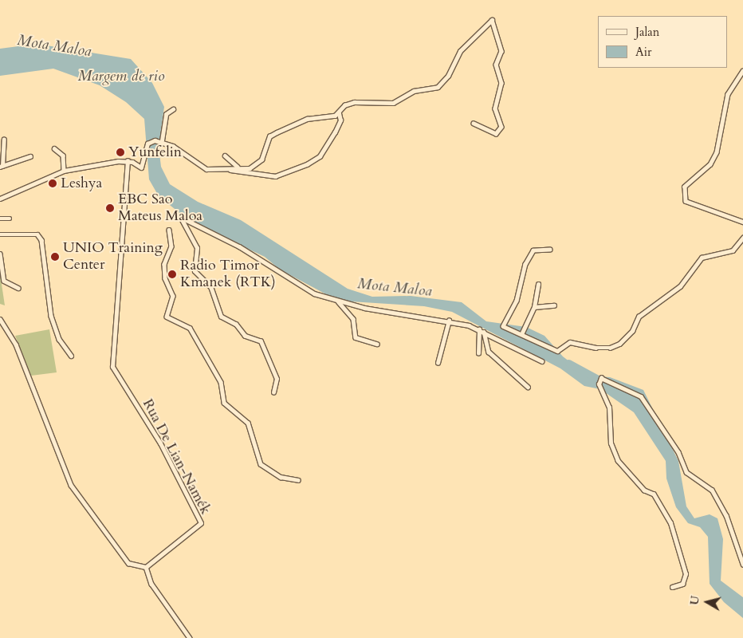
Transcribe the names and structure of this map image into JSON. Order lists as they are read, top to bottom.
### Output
{
  "streets": {
    "street": ["Rua De Lian-Namék"]
  },
  "water": ["Mota Maloa", "Margem de rio"],
  "places": [
    "Yunfelin",
    "Leshya",
    "EBC Sao Mateus Maloa",
    "UNIO Training Center",
    "Radio Timor Kmanek (RTK)"
  ],
  "legend": ["Jalan", "Air"],
  "north": "left"
}
